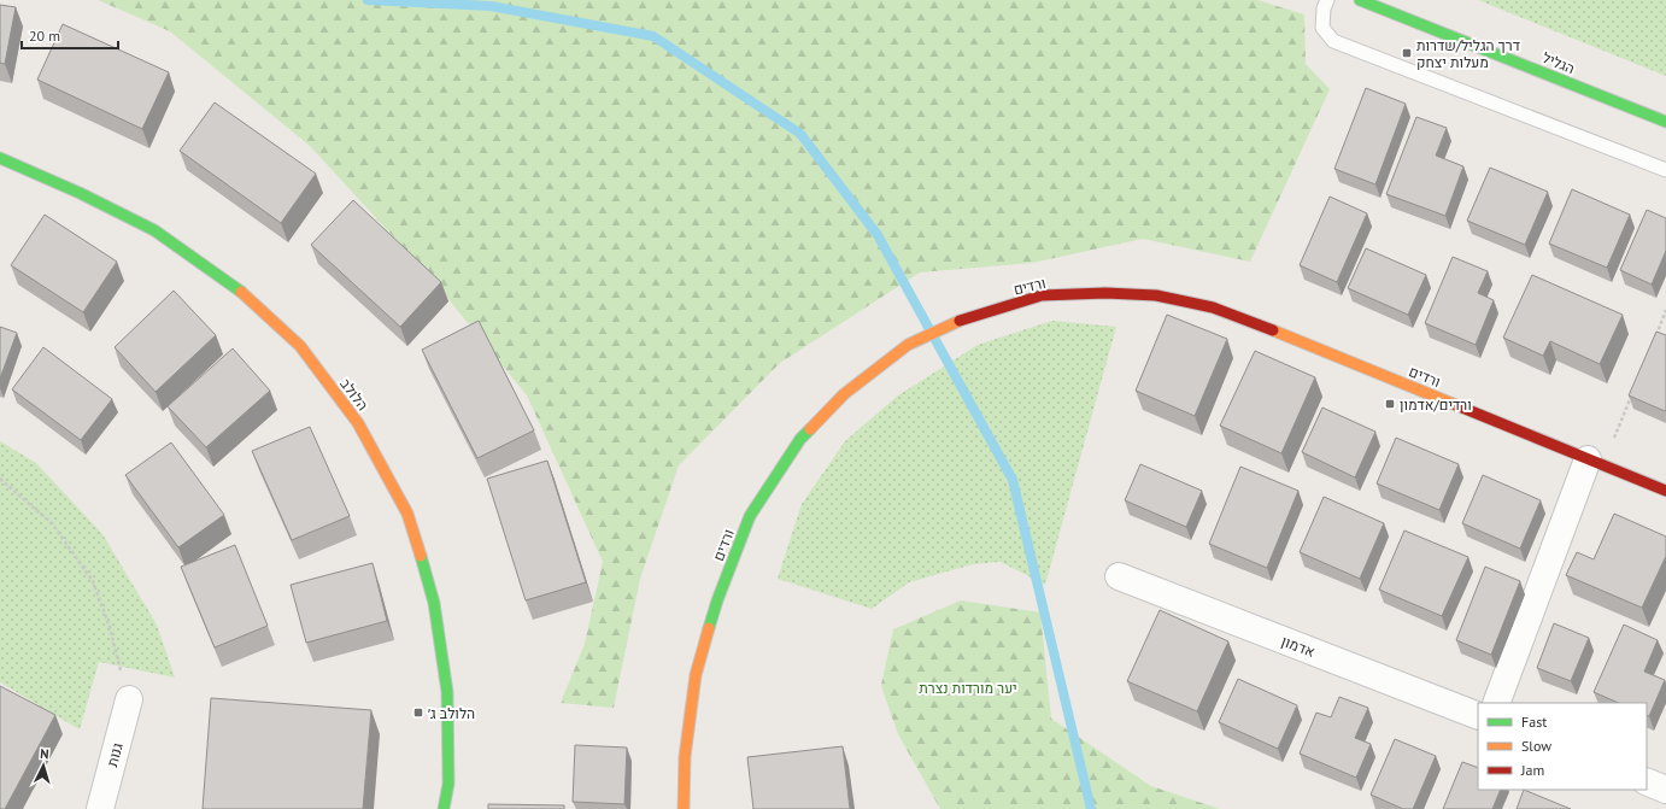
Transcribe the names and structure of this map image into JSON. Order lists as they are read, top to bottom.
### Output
{
  "streets": {
    "street": [
      "הגליל",
      "ורדים",
      "הלולב",
      "אדמון",
      "גנות"
    ]
  },
  "parks": ["יער מורדות נצרת"],
  "places": {
    "transit": ["דרך הגליל/שדרות מעלות יצחק", "ורדים/אדמון", "הלולב ג׳"]
  },
  "legend": ["Fast", "Slow", "Jam"],
  "scale_bar": "20 m",
  "north": "top"
}
